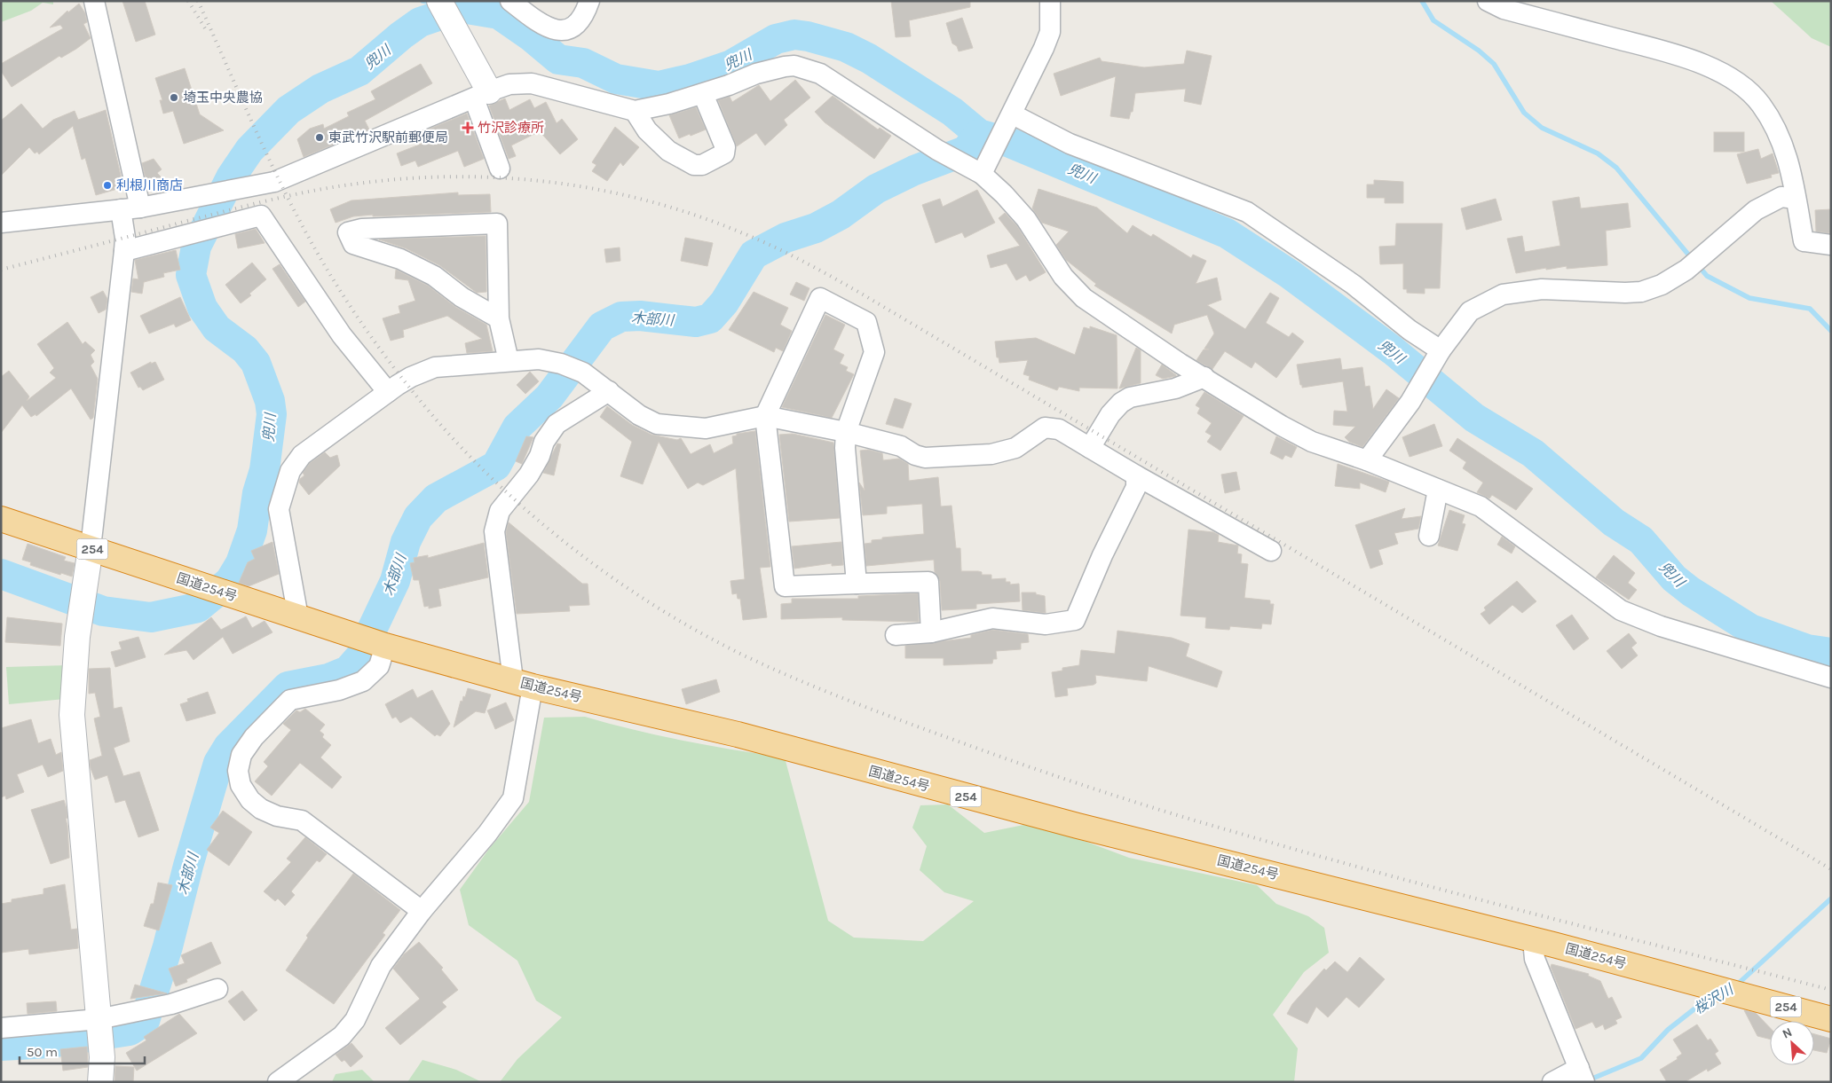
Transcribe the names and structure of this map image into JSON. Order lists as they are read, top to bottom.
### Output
{
  "streets": {
    "highway": ["254", "国道254号"]
  },
  "water": ["兜川", "木部川", "桜沢川"],
  "places": {
    "other": ["埼玉中央農協", "東武竹沢駅前郵便局", "利根川商店"],
    "health": ["竹沢診療所"]
  },
  "scale_bar": "50 m",
  "north": "top left"
}
